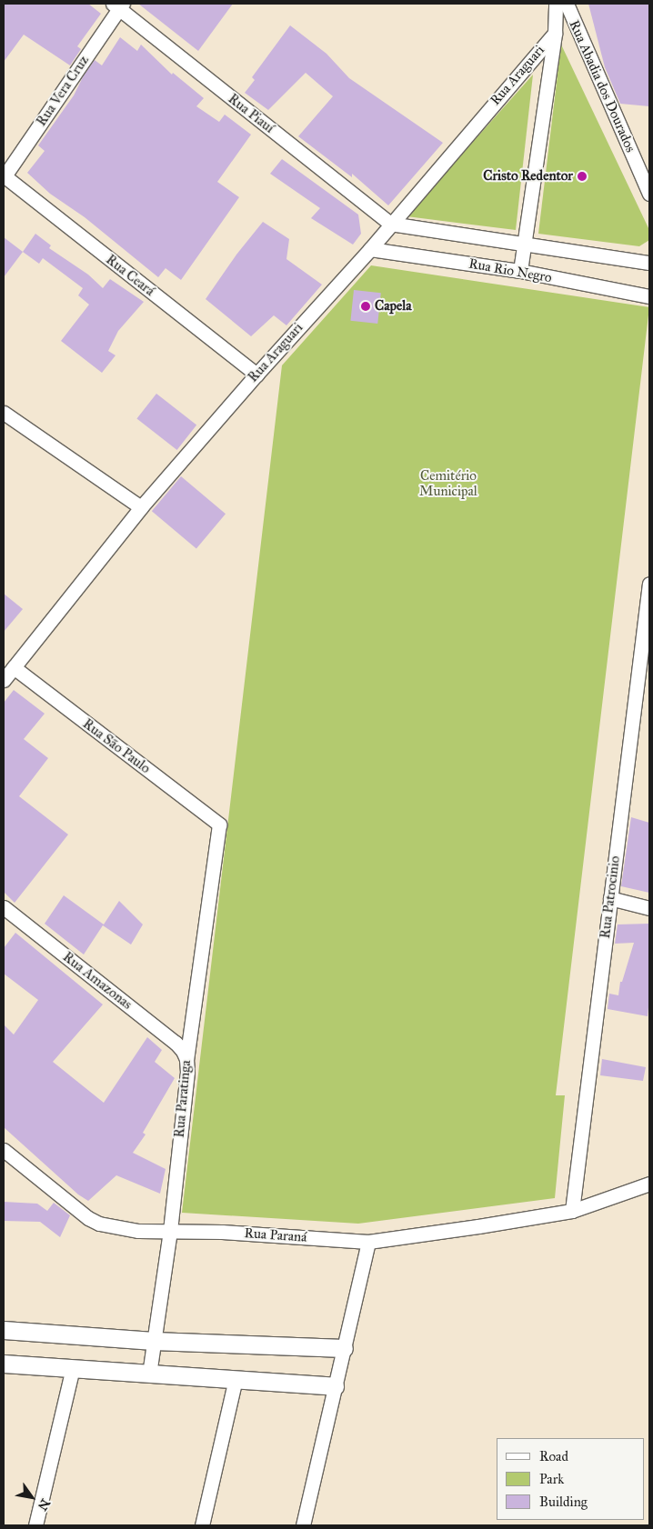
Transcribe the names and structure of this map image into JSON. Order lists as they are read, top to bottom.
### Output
{
  "streets": {
    "street": [
      "Rua Araguari",
      "Rua Abadia dos Dourados",
      "Rua Vera Cruz",
      "Rua Piauí",
      "Rua Rio Negro",
      "Rua Ceará",
      "Rua São Paulo",
      "Rua Patrocinio",
      "Rua Amazonas",
      "Rua Paratinga",
      "Rua Paraná"
    ]
  },
  "crossings": [
    ["Rua Araguari", "Rua Piauí"],
    ["Rua Araguari", "Rua Rio Negro"],
    ["Rua Araguari", "Rua Ceará"],
    ["Rua Araguari", "Rua São Paulo"],
    ["Rua Vera Cruz", "Rua Piauí"],
    ["Rua Vera Cruz", "Rua Ceará"],
    ["Rua Piauí", "Rua Rio Negro"],
    ["Rua São Paulo", "Rua Paratinga"],
    ["Rua Patrocinio", "Rua Paraná"],
    ["Rua Amazonas", "Rua Paratinga"],
    ["Rua Paratinga", "Rua Paraná"]
  ],
  "parks": ["Cemitério Municipal"],
  "places": ["Cristo Redentor", "Capela"],
  "legend": ["Road", "Park", "Building"],
  "north": "bottom right"
}
